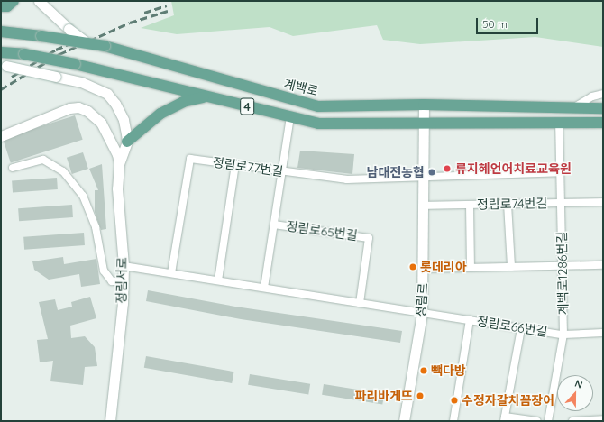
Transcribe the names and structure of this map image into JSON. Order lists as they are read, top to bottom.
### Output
{
  "streets": {
    "main road": [
      "계백로",
      "4",
      "정림서로",
      "정림로"
    ],
    "street": [
      "정림로77번길",
      "정림로74번길",
      "정림로65번길",
      "계백로1286번길",
      "정림로66번길"
    ]
  },
  "crossings": [
    ["계백로", "정림로"],
    ["4", "계백로1286번길"],
    ["4", "정림로"],
    ["정림로77번길", "정림로"],
    ["정림로74번길", "계백로1286번길"],
    ["정림로74번길", "정림로"],
    ["계백로1286번길", "정림로66번길"],
    ["정림로", "정림로66번길"]
  ],
  "places": [
    "류지혜언어치료교육원",
    "남대전농협",
    "롯데리아",
    "빽다방",
    "파리바게뜨",
    "수정자갈치꼼장어"
  ],
  "scale_bar": "50 m",
  "north": "top"
}
